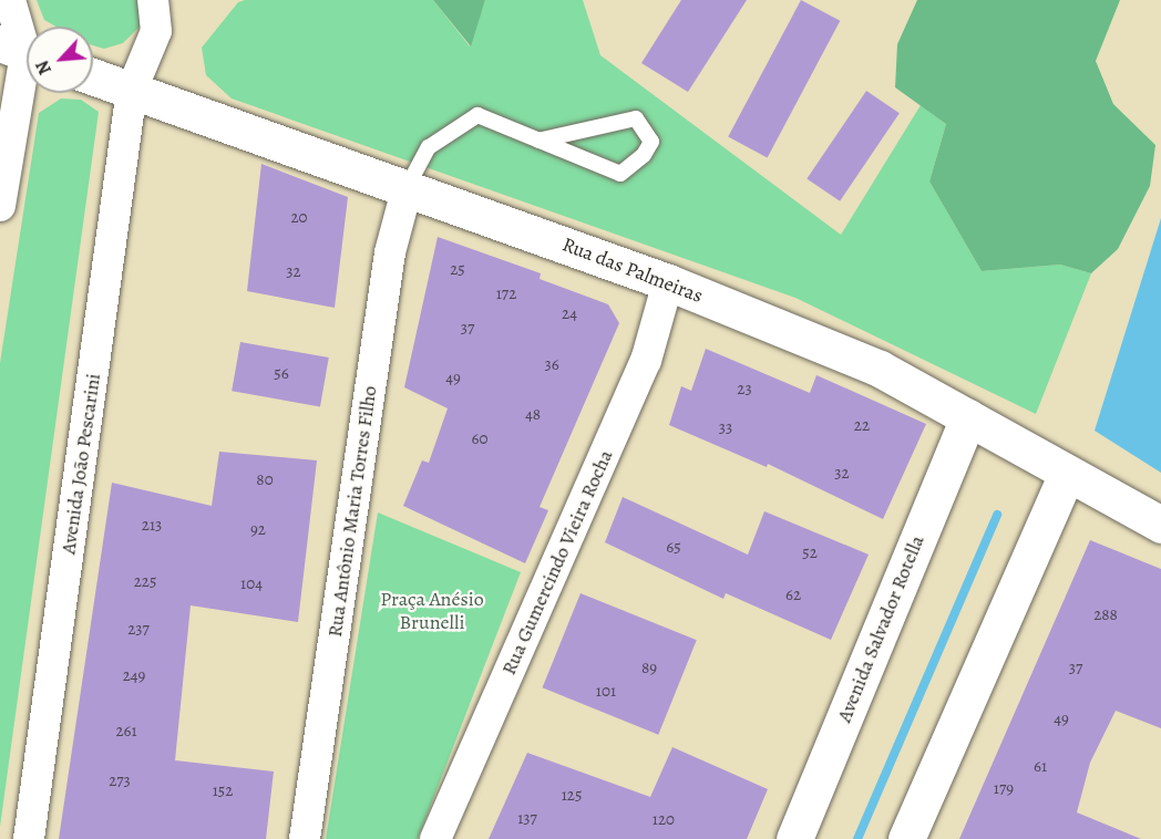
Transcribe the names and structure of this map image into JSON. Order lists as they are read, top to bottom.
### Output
{
  "streets": {
    "main road": ["Rua das Palmeiras", "Avenida Salvador Rotella"],
    "street": ["Avenida João Pescarini", "Rua Antônio Maria Torres Filho", "Rua Gumercindo Vieira Rocha"]
  },
  "crossings": [
    ["Rua das Palmeiras", "Avenida João Pescarini"],
    ["Rua das Palmeiras", "Rua Antônio Maria Torres Filho"],
    ["Rua das Palmeiras", "Rua Gumercindo Vieira Rocha"],
    ["Rua das Palmeiras", "Avenida Salvador Rotella"]
  ],
  "parks": ["Praça Anésio Brunelli"],
  "house_numbers": [
    "20",
    "25",
    "32",
    "172",
    "24",
    "37",
    "36",
    "56",
    "49",
    "23",
    "48",
    "22",
    "33",
    "60",
    "32",
    "80",
    "213",
    "92",
    "65",
    "52",
    "225",
    "104",
    "62",
    "288",
    "237",
    "89",
    "37",
    "249",
    "101",
    "49",
    "261",
    "61",
    "273",
    "179",
    "152",
    "125",
    "137",
    "120"
  ],
  "north": "bottom left"
}
